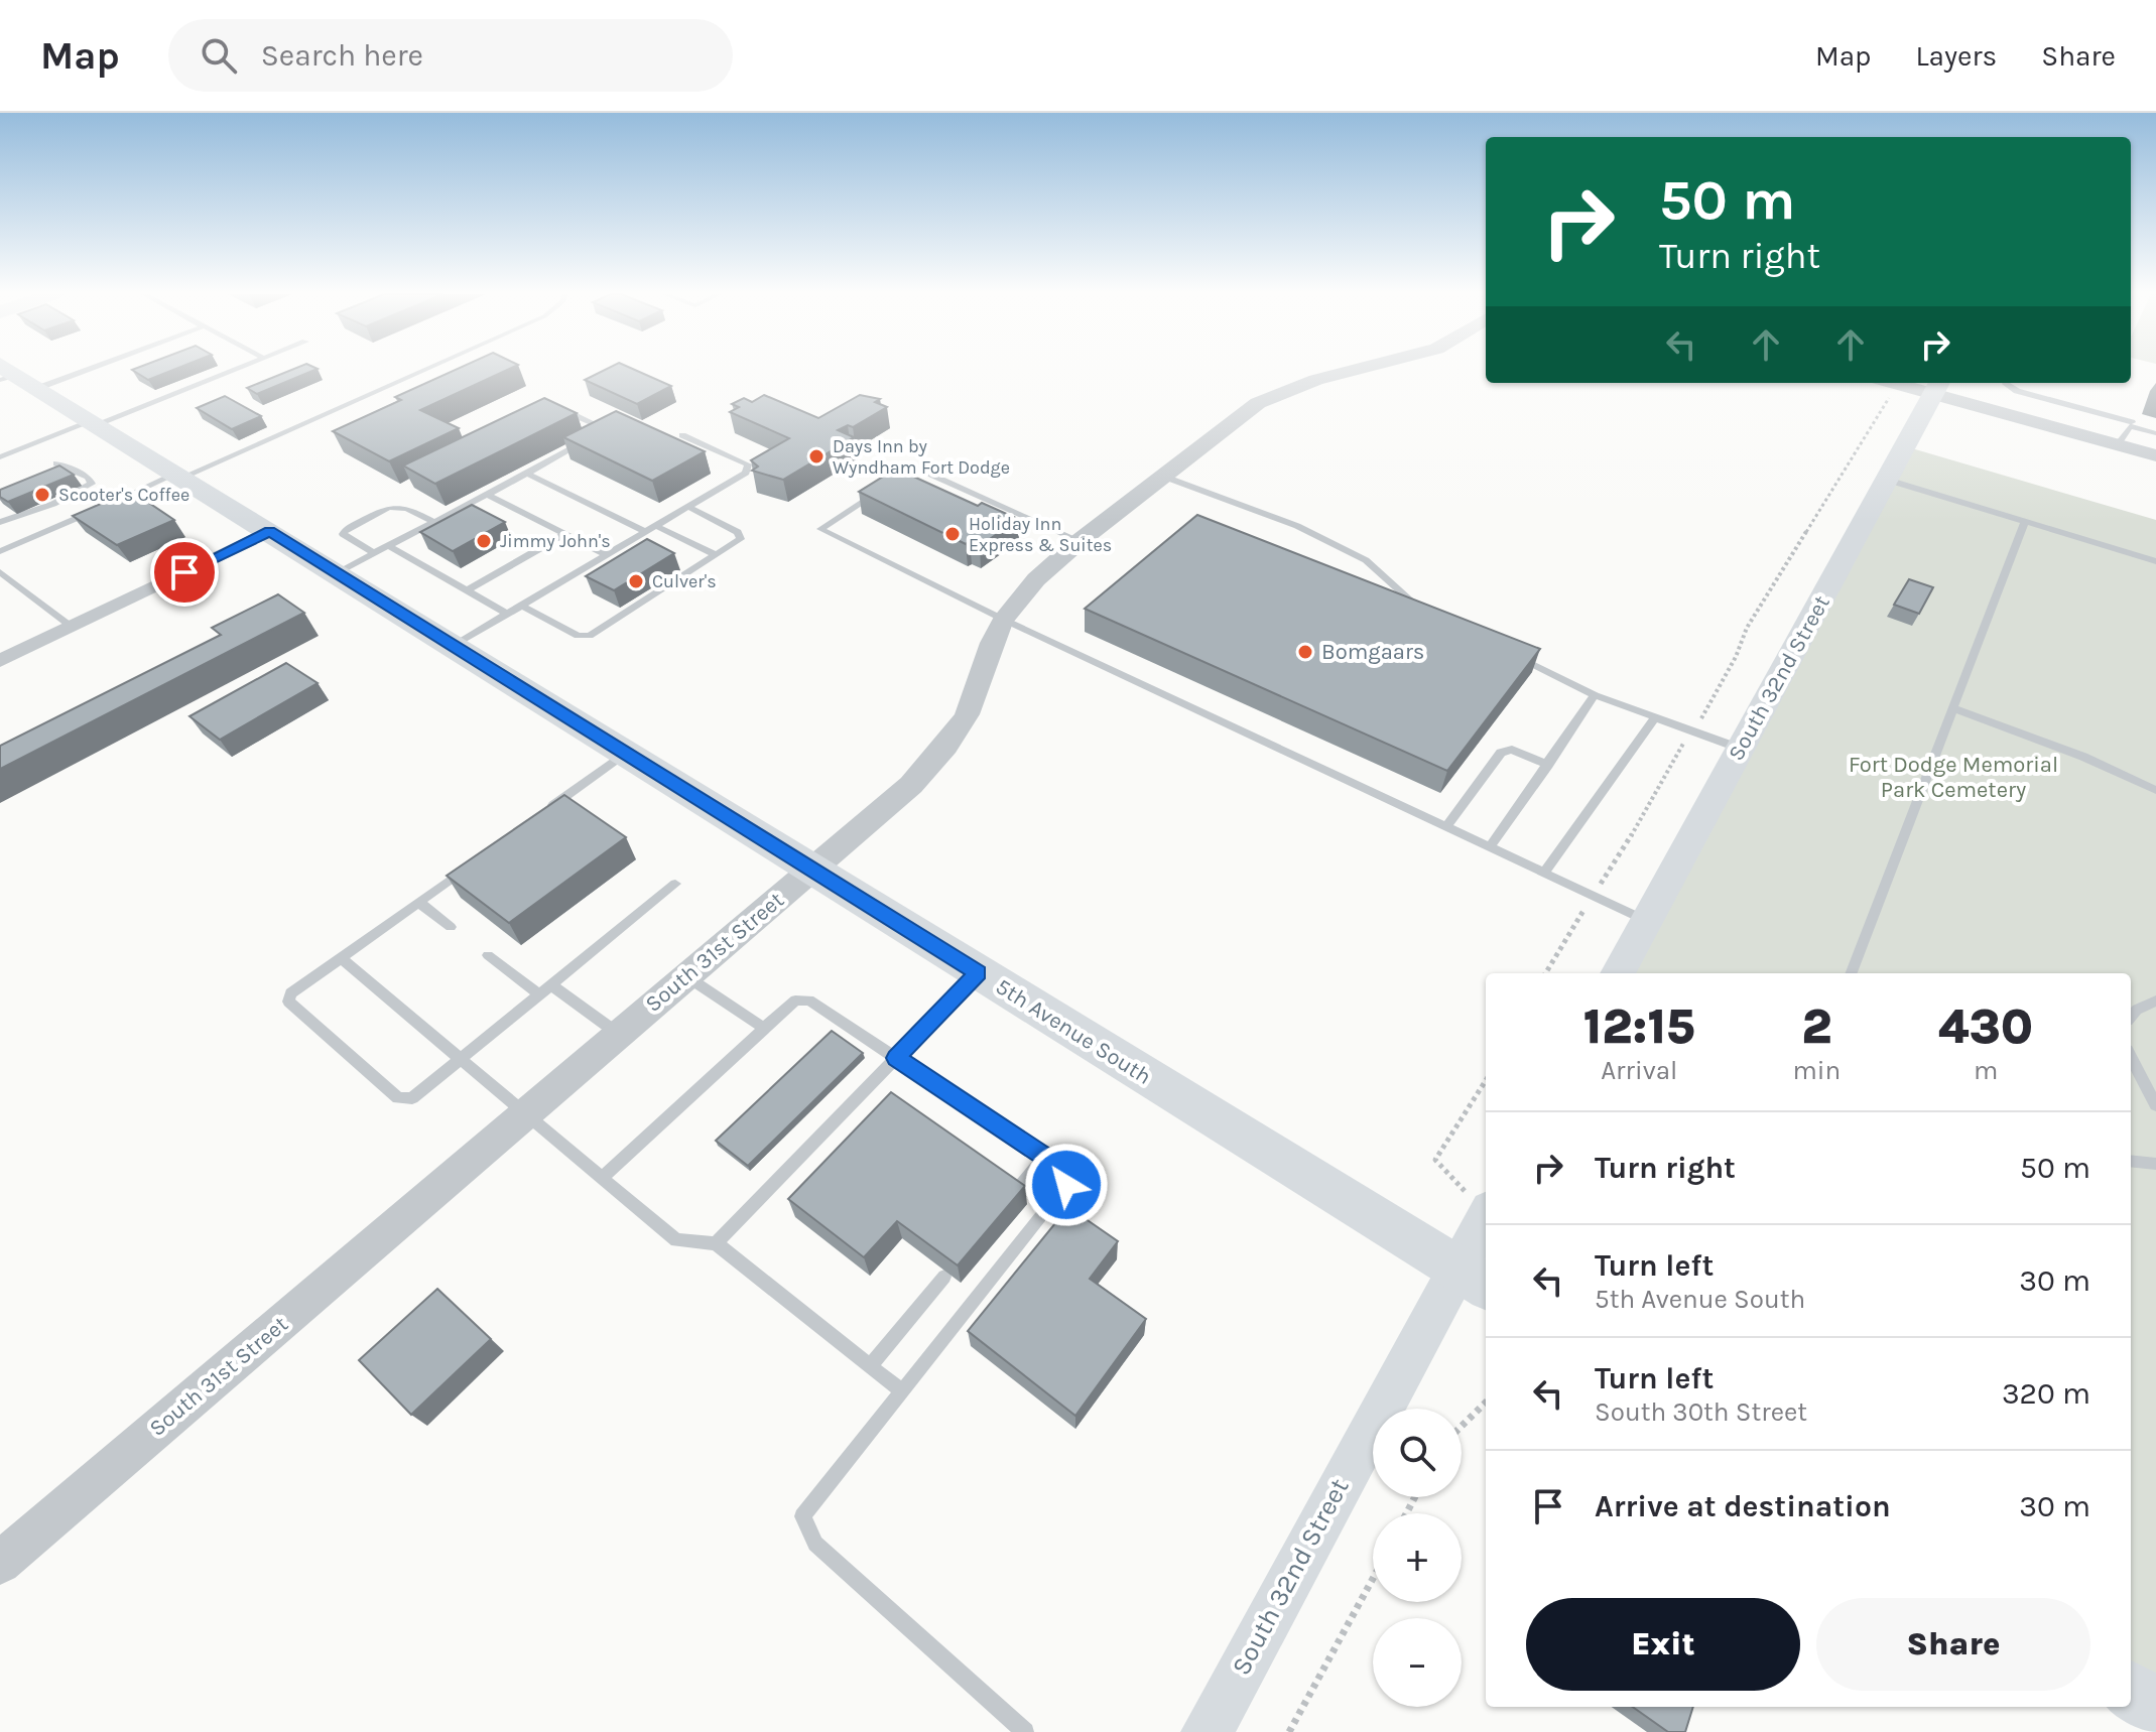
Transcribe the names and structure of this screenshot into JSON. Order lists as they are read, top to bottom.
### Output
{
  "streets": {
    "main road": ["South 32nd Street", "5th Avenue South"],
    "street": ["South 31st Street"]
  },
  "crossings": [
    ["South 32nd Street", "5th Avenue South"],
    ["South 31st Street", "5th Avenue South"]
  ],
  "parks": ["Fort Dodge Memorial Park Cemetery"],
  "places": [
    "Days Inn by Wyndham Fort Dodge",
    "Scooter's Coffee",
    "Holiday Inn Express & Suites",
    "Jimmy John's",
    "Culver's",
    "Bomgaars"
  ],
  "page": {
    "header": "Map",
    "search": "Search here",
    "nav": ["Map", "Layers", "Share"],
    "turn": ["50 m", "Turn right"],
    "eta": [
      "12:15",
      "Arrival",
      "2",
      "min",
      "430",
      "m"
    ],
    "list": [
      {
        "name": "Turn right",
        "value": "50 m"
      },
      {
        "name": "Turn left",
        "note": "5th Avenue South",
        "value": "30 m"
      },
      {
        "name": "Turn left",
        "note": "South 30th Street",
        "value": "320 m"
      },
      {
        "name": "Arrive at destination",
        "value": "30 m"
      }
    ],
    "map_buttons": ["+", "−"],
    "buttons": ["Exit", "Share"]
  }
}
